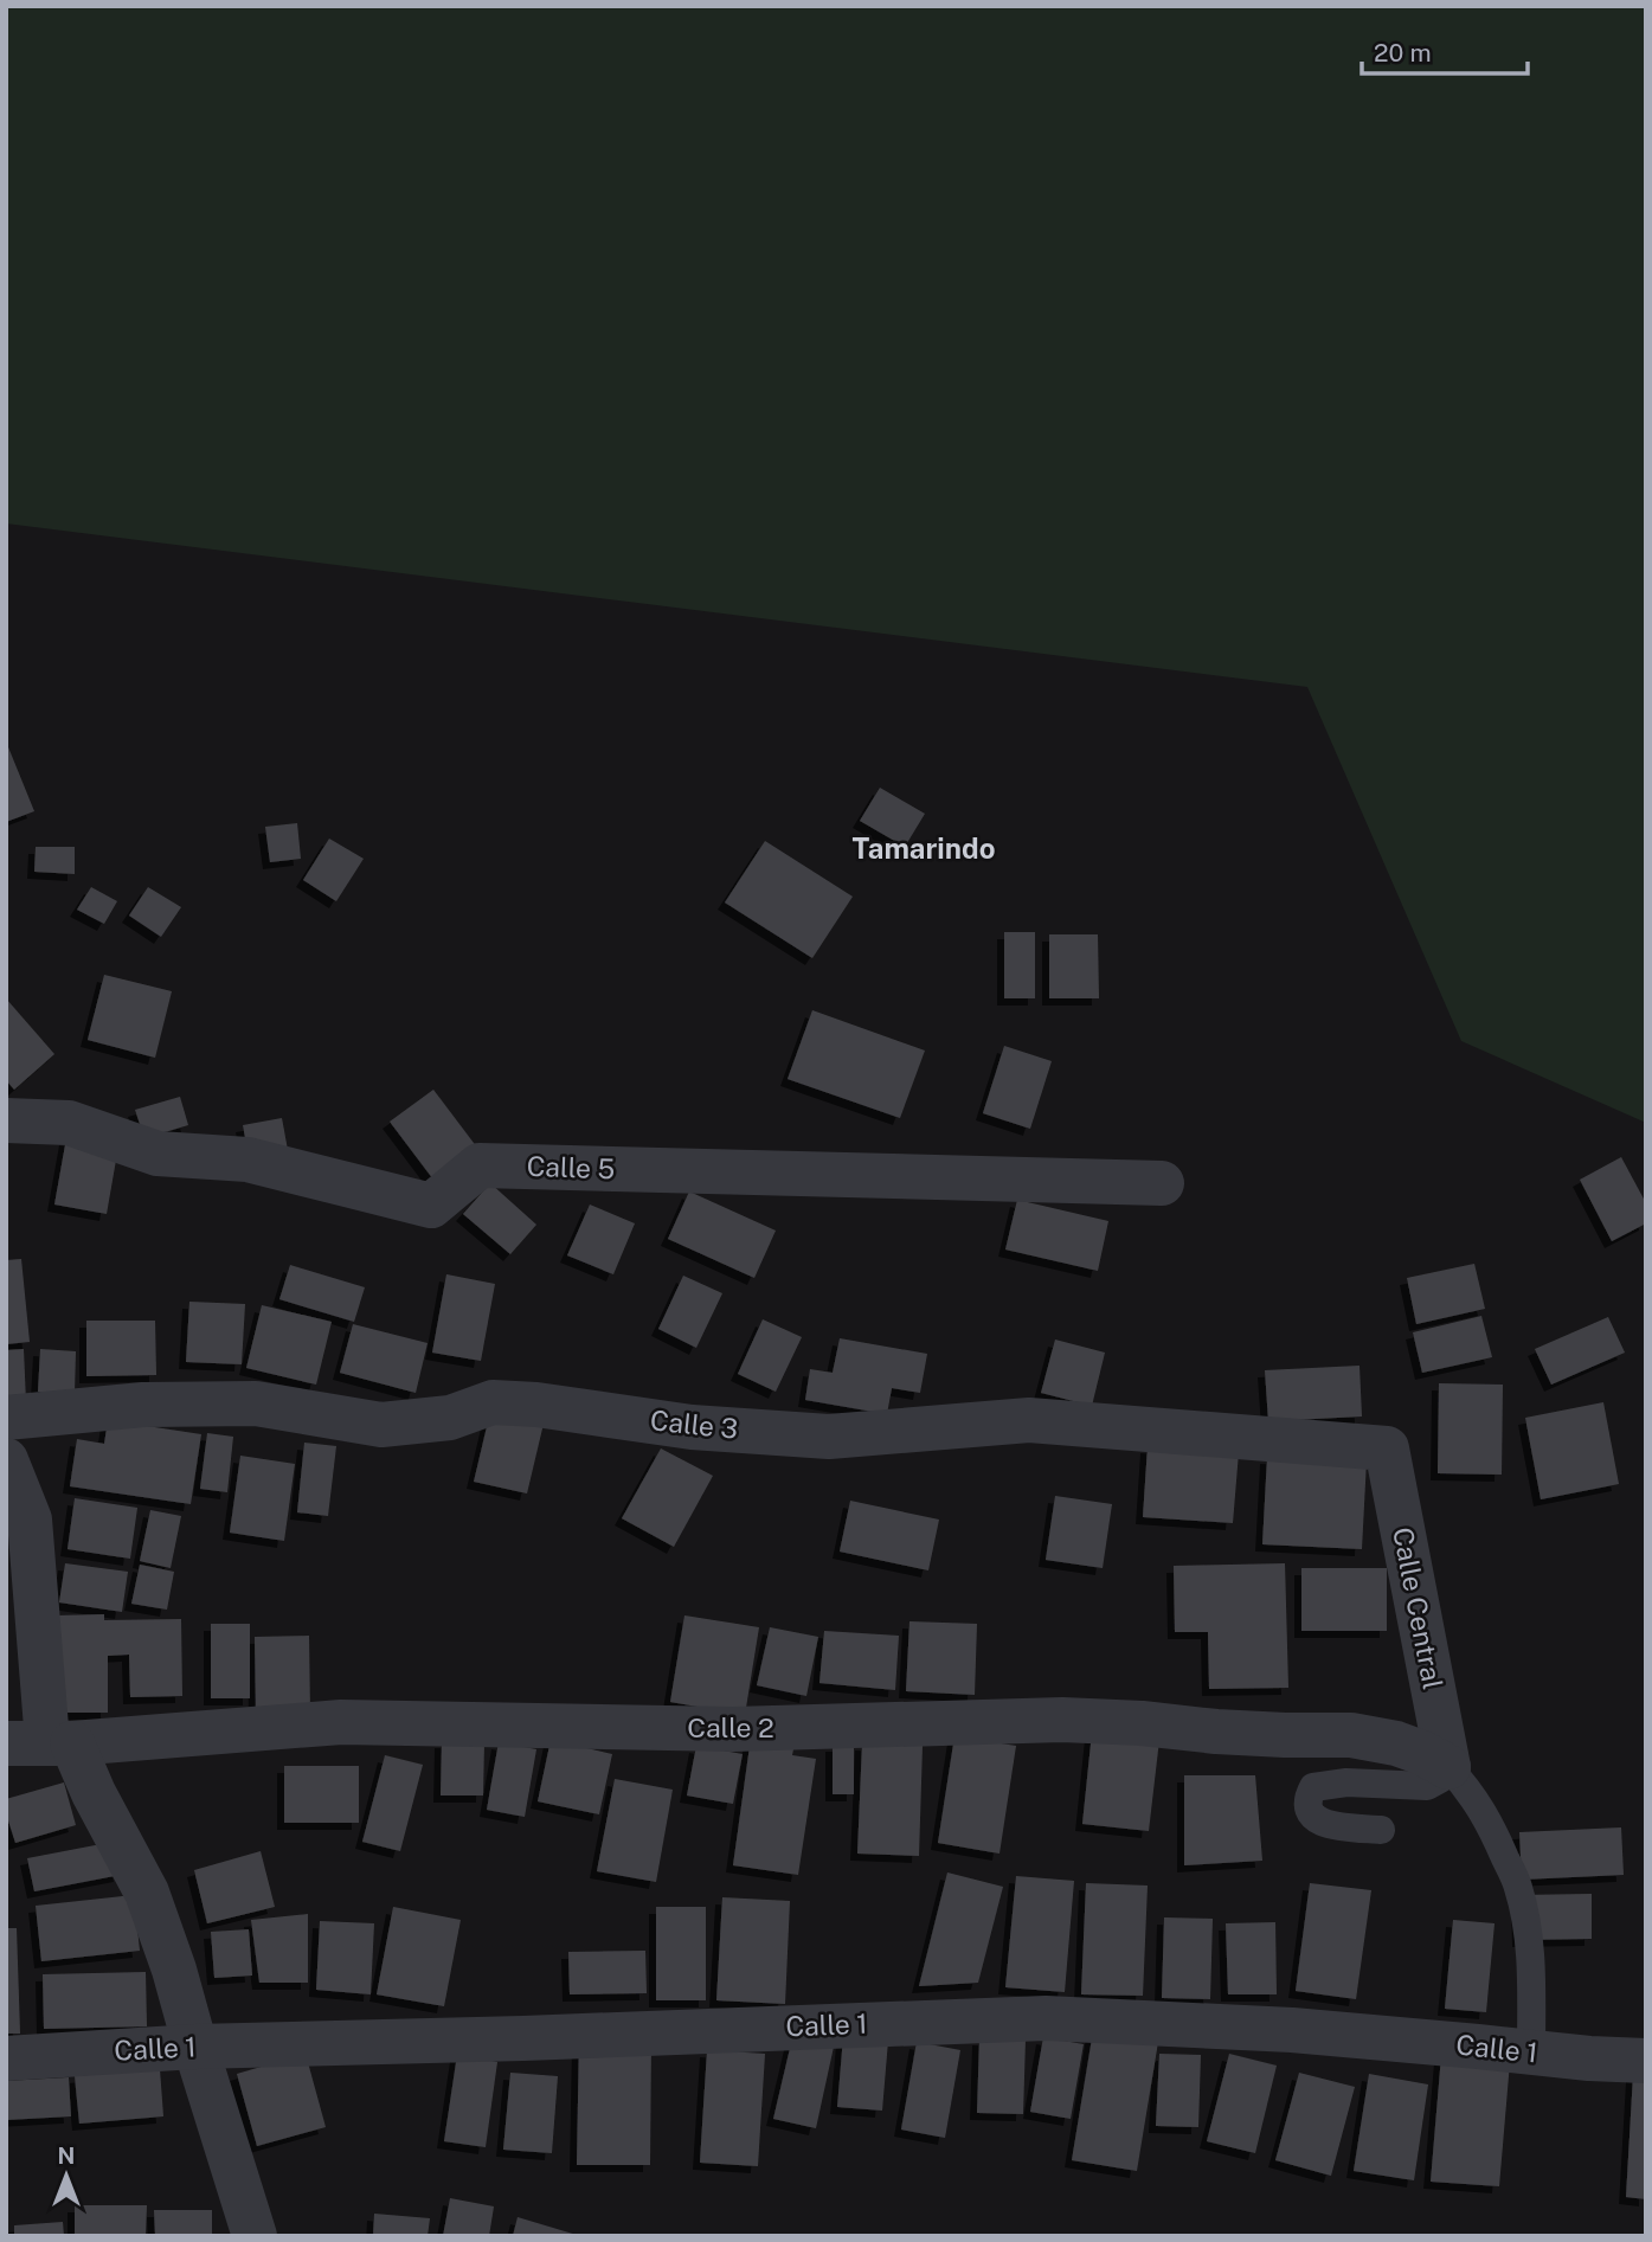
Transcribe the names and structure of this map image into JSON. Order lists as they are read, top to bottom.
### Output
{
  "streets": {
    "street": [
      "Calle 5",
      "Calle 3",
      "Calle Central",
      "Calle 2",
      "Calle 1"
    ]
  },
  "crossings": [
    ["Calle 3", "Calle Central"],
    ["Calle Central", "Calle 2"]
  ],
  "districts": ["Tamarindo"],
  "scale_bar": "20 m",
  "north": "top"
}
